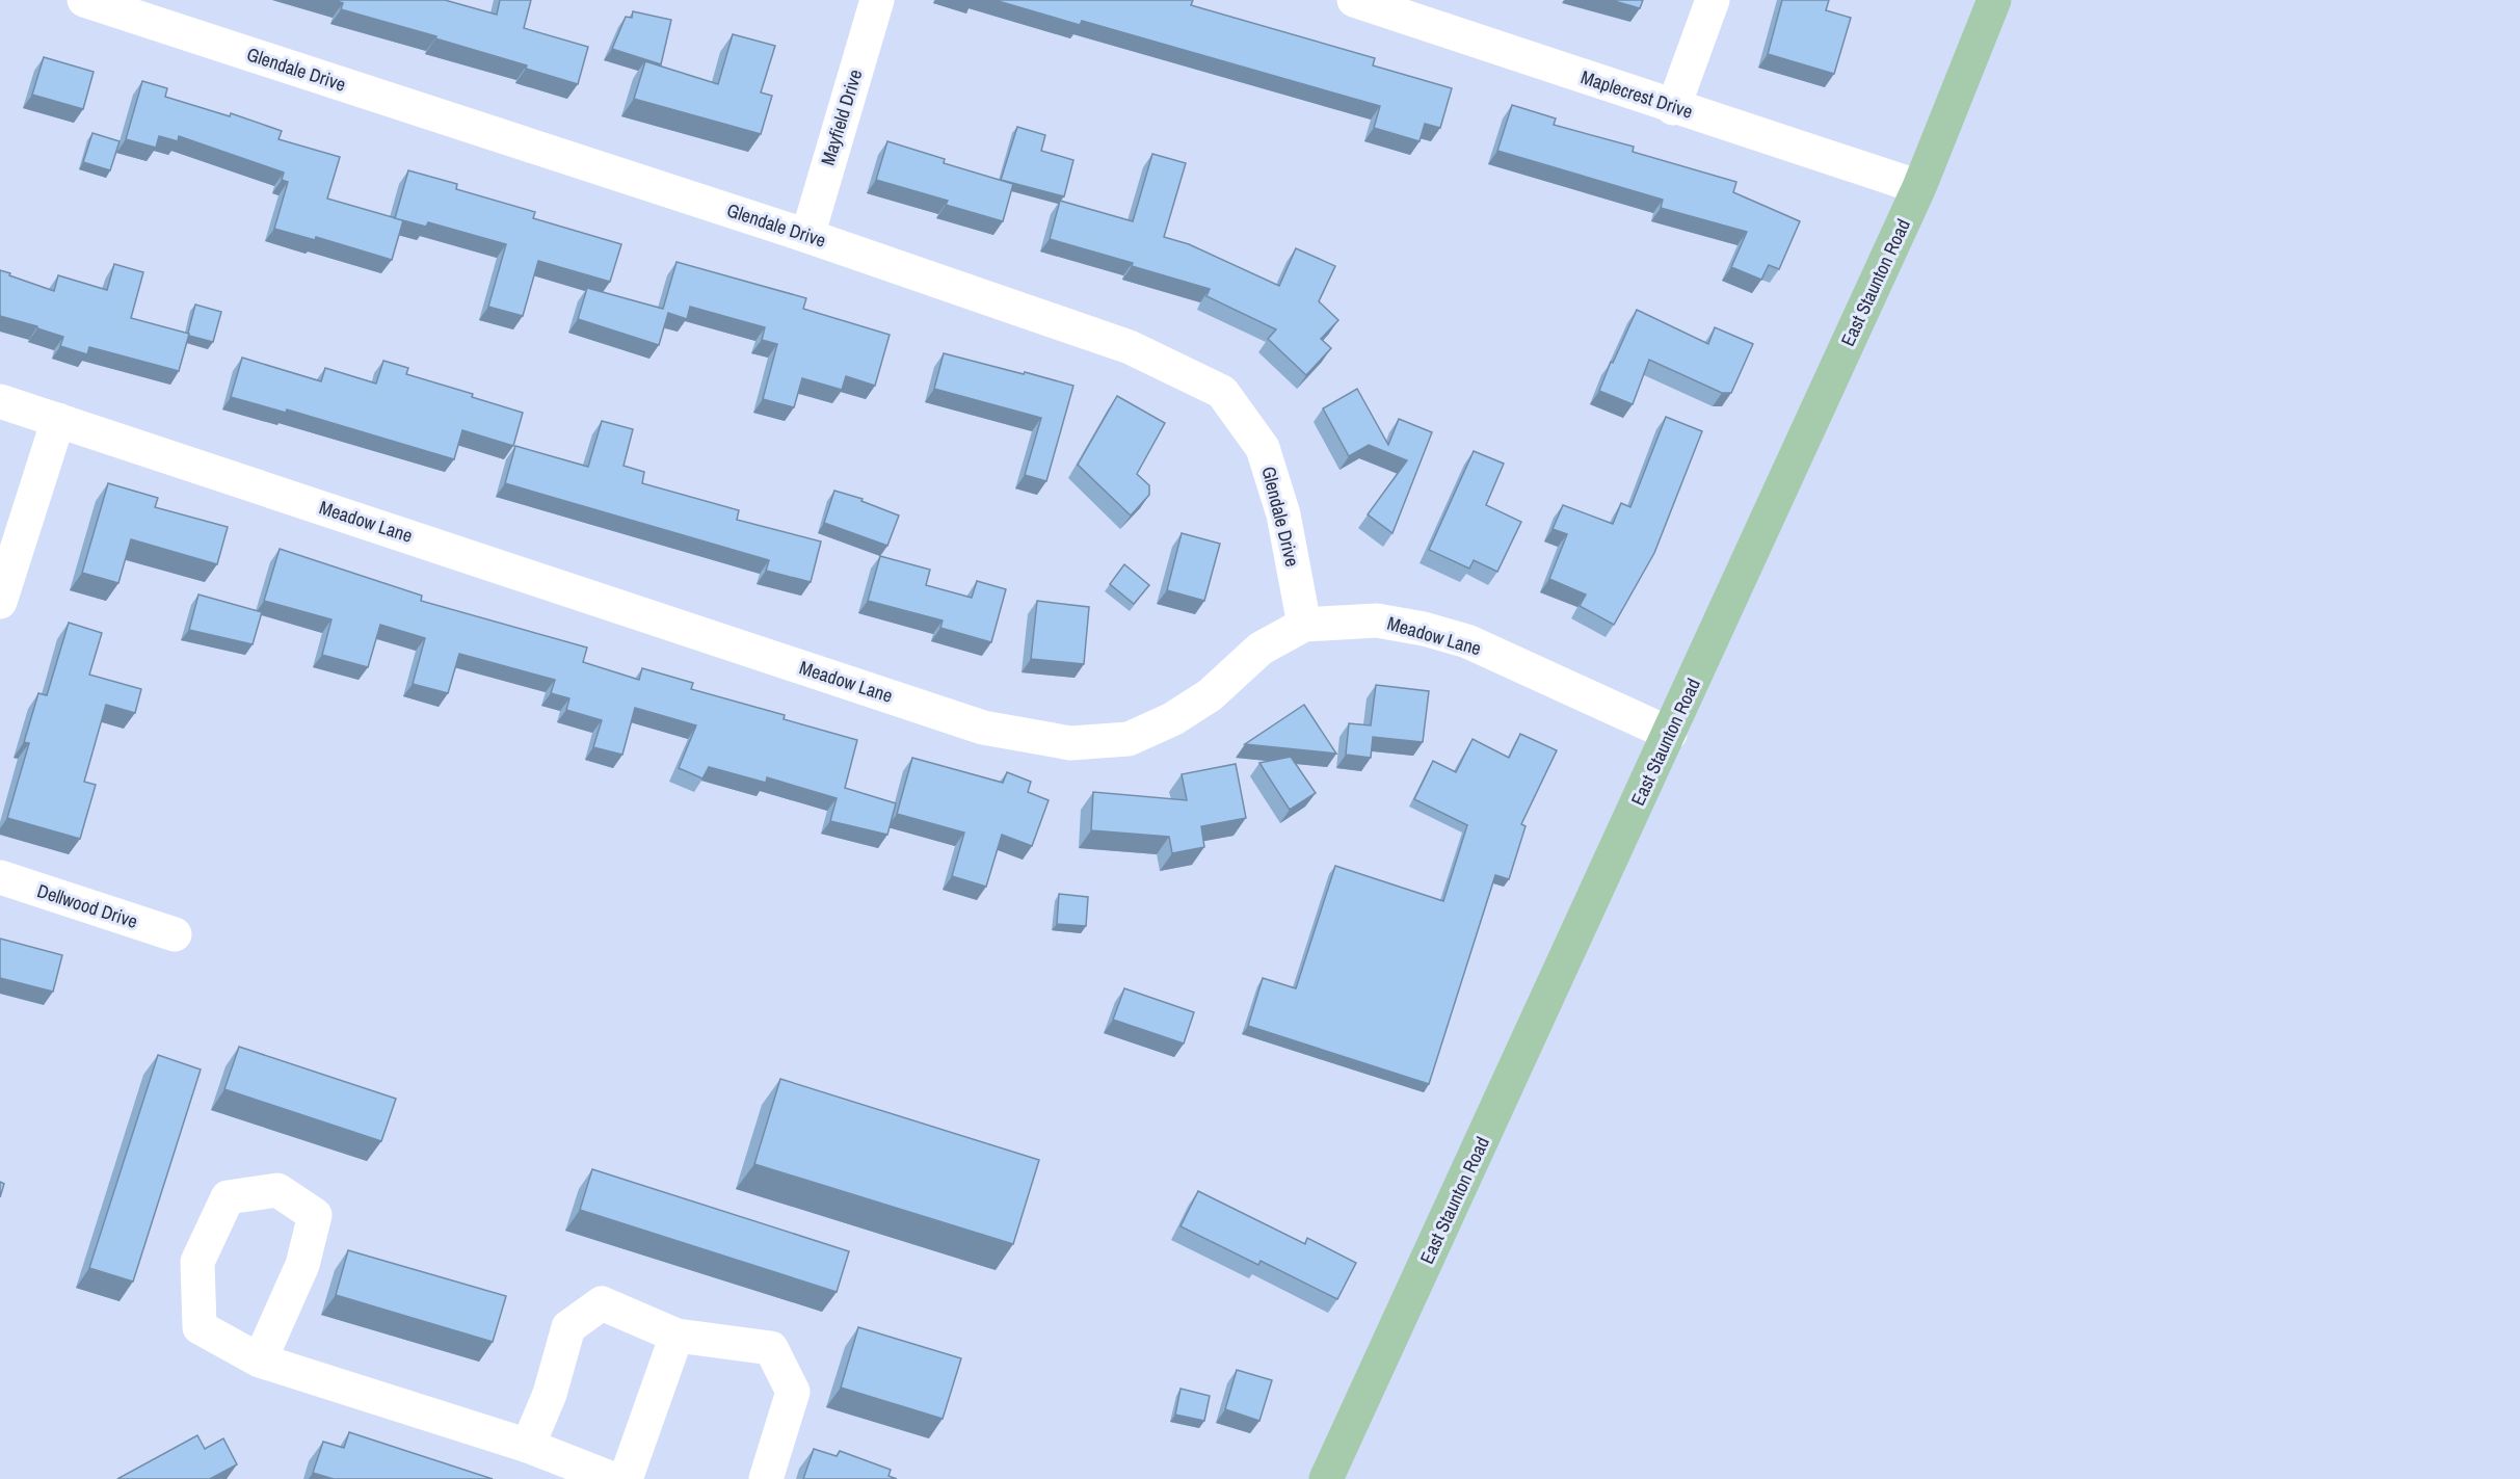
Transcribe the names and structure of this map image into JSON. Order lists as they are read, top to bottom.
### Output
{
  "streets": {
    "main road": ["East Staunton Road"],
    "street": [
      "Glendale Drive",
      "Maplecrest Drive",
      "Mayfield Drive",
      "Meadow Lane",
      "Dellwood Drive"
    ]
  },
  "crossings": [
    ["Glendale Drive", "Mayfield Drive"],
    ["Glendale Drive", "Meadow Lane"],
    ["Maplecrest Drive", "East Staunton Road"],
    ["East Staunton Road", "Meadow Lane"]
  ]
}
